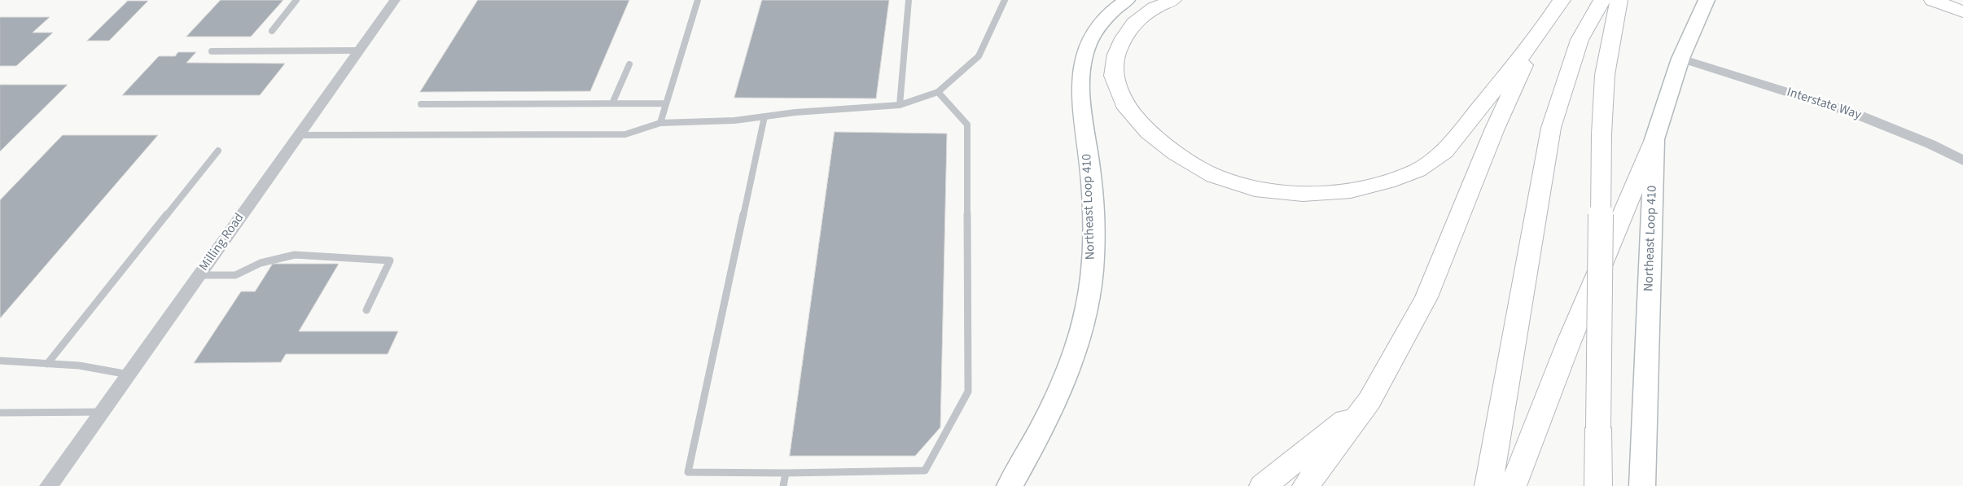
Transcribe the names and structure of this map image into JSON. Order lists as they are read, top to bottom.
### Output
{
  "streets": {
    "main road": ["Northeast Loop 410"],
    "street": ["Interstate Way", "Milling Road"]
  },
  "crossings": [
    ["Interstate Way", "Northeast Loop 410"]
  ]
}
